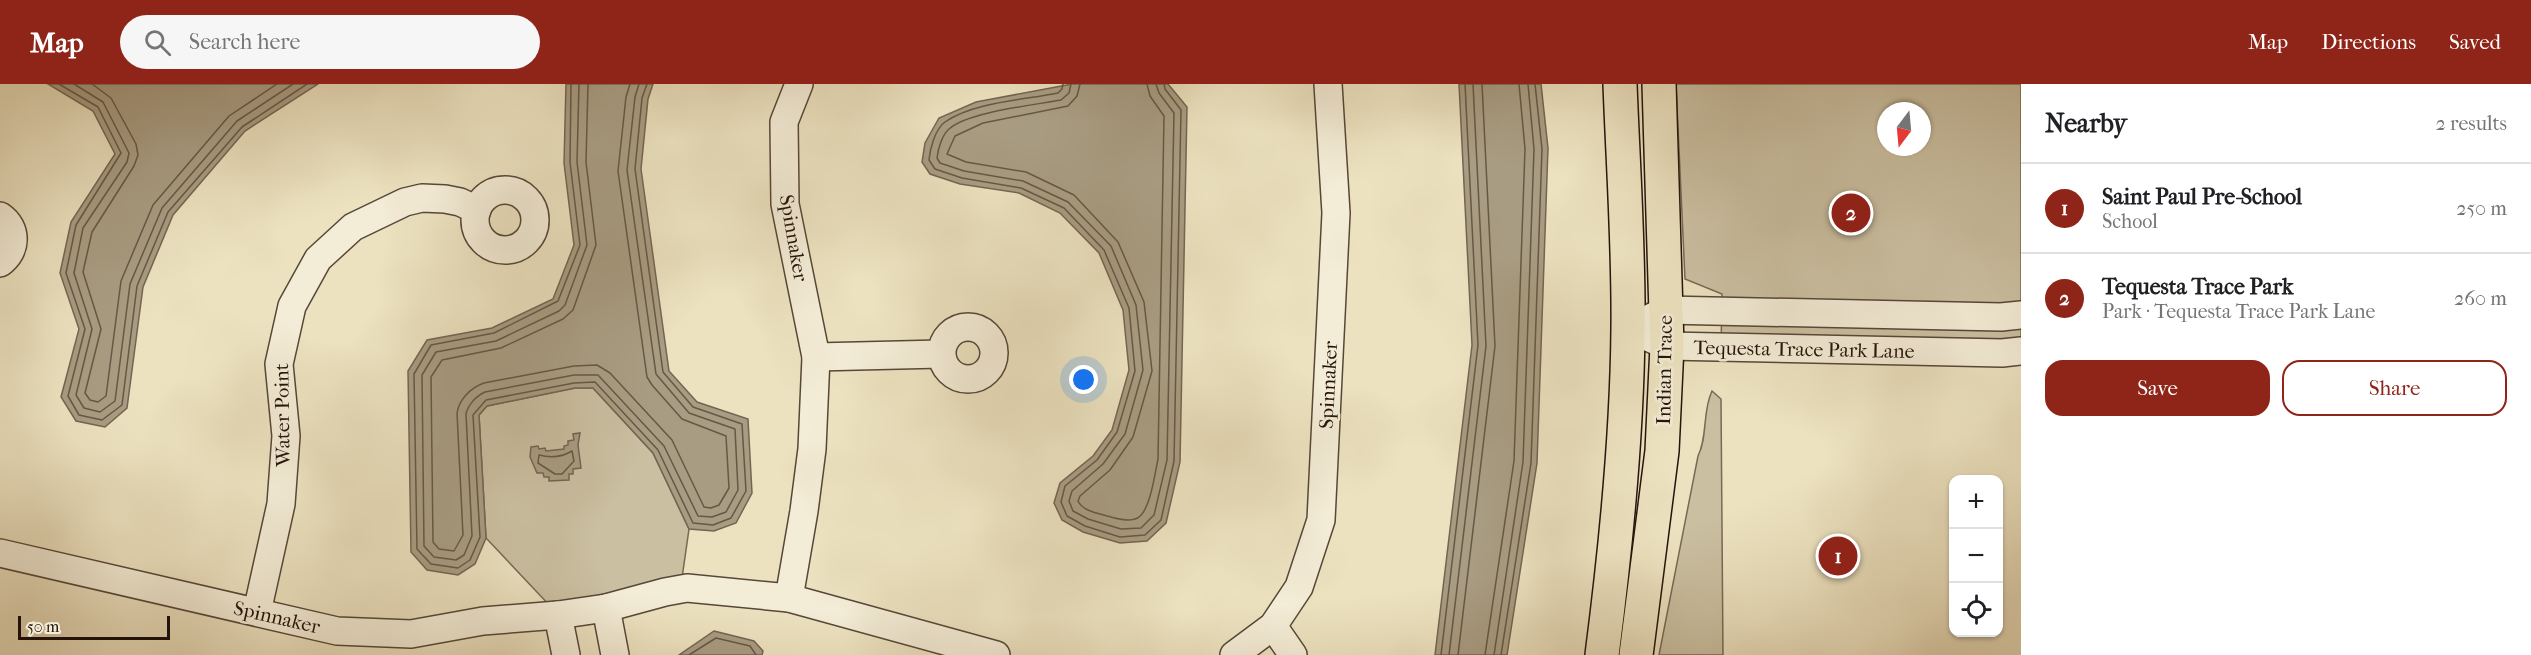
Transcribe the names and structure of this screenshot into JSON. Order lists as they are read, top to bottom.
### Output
{
  "streets": {
    "main road": ["Indian Trace"],
    "street": ["Spinnaker", "Tequesta Trace Park Lane", "Water Point"]
  },
  "crossings": [
    ["Spinnaker", "Water Point"],
    ["Tequesta Trace Park Lane", "Indian Trace"]
  ],
  "scale_bar": "50 m",
  "north": "bottom",
  "page": {
    "header": "Map",
    "search": "Search here",
    "nav": ["Map", "Directions", "Saved"],
    "heading": ["Nearby", "2 results"],
    "list": [
      {
        "mark": "1",
        "name": "Saint Paul Pre-School",
        "note": "School",
        "value": "250 m"
      },
      {
        "mark": "2",
        "name": "Tequesta Trace Park",
        "note": "Park · Tequesta Trace Park Lane",
        "value": "260 m"
      }
    ],
    "pins": ["2", "1"],
    "buttons": ["Save", "Share"],
    "map_buttons": ["+", "−"],
    "scale": "50 m"
  }
}
